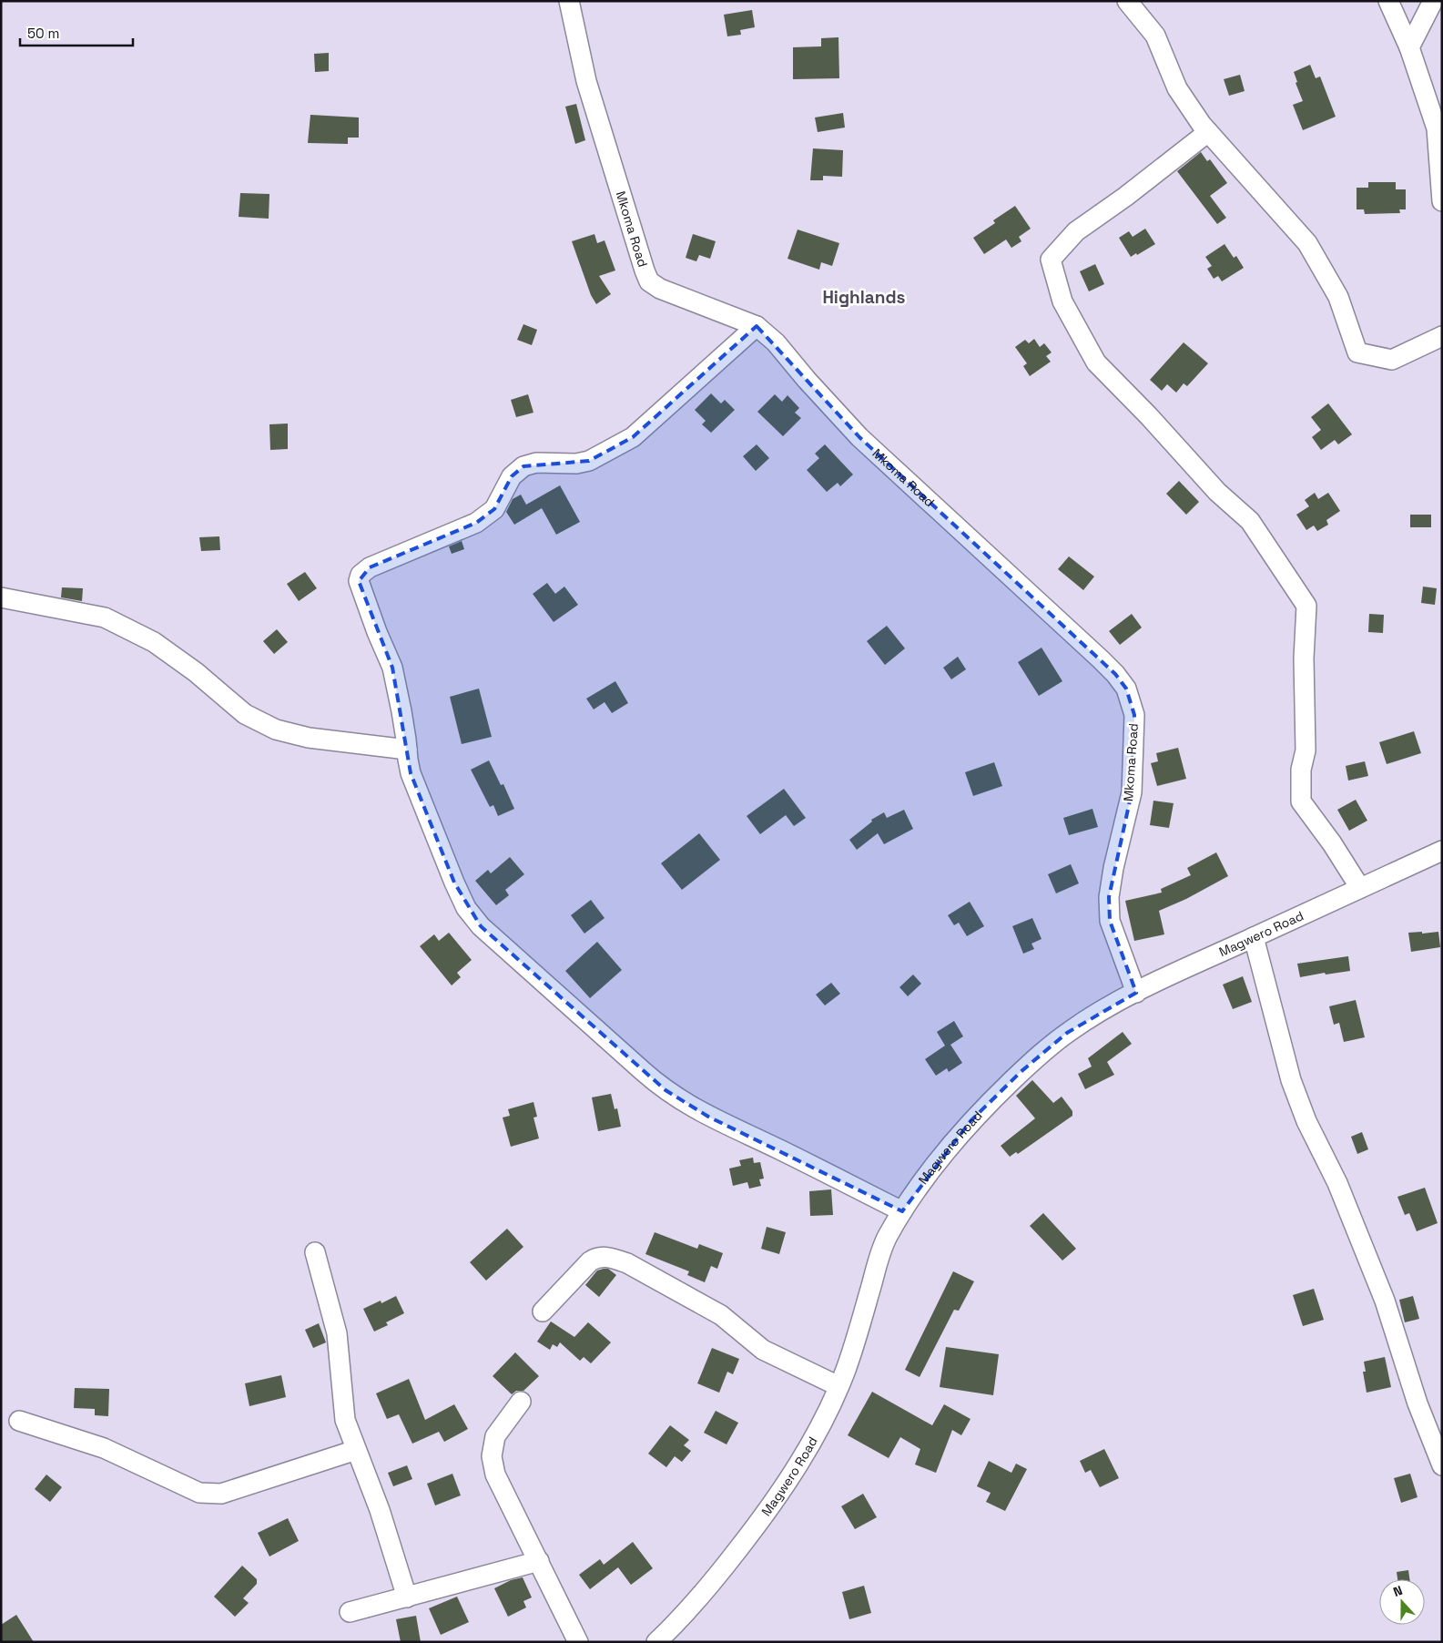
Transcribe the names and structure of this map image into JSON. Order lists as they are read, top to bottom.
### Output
{
  "streets": {
    "street": ["Mkoma Road", "Magwero Road"]
  },
  "crossings": [
    ["Mkoma Road", "Magwero Road"]
  ],
  "districts": ["Highlands"],
  "scale_bar": "50 m",
  "north": "top"
}
